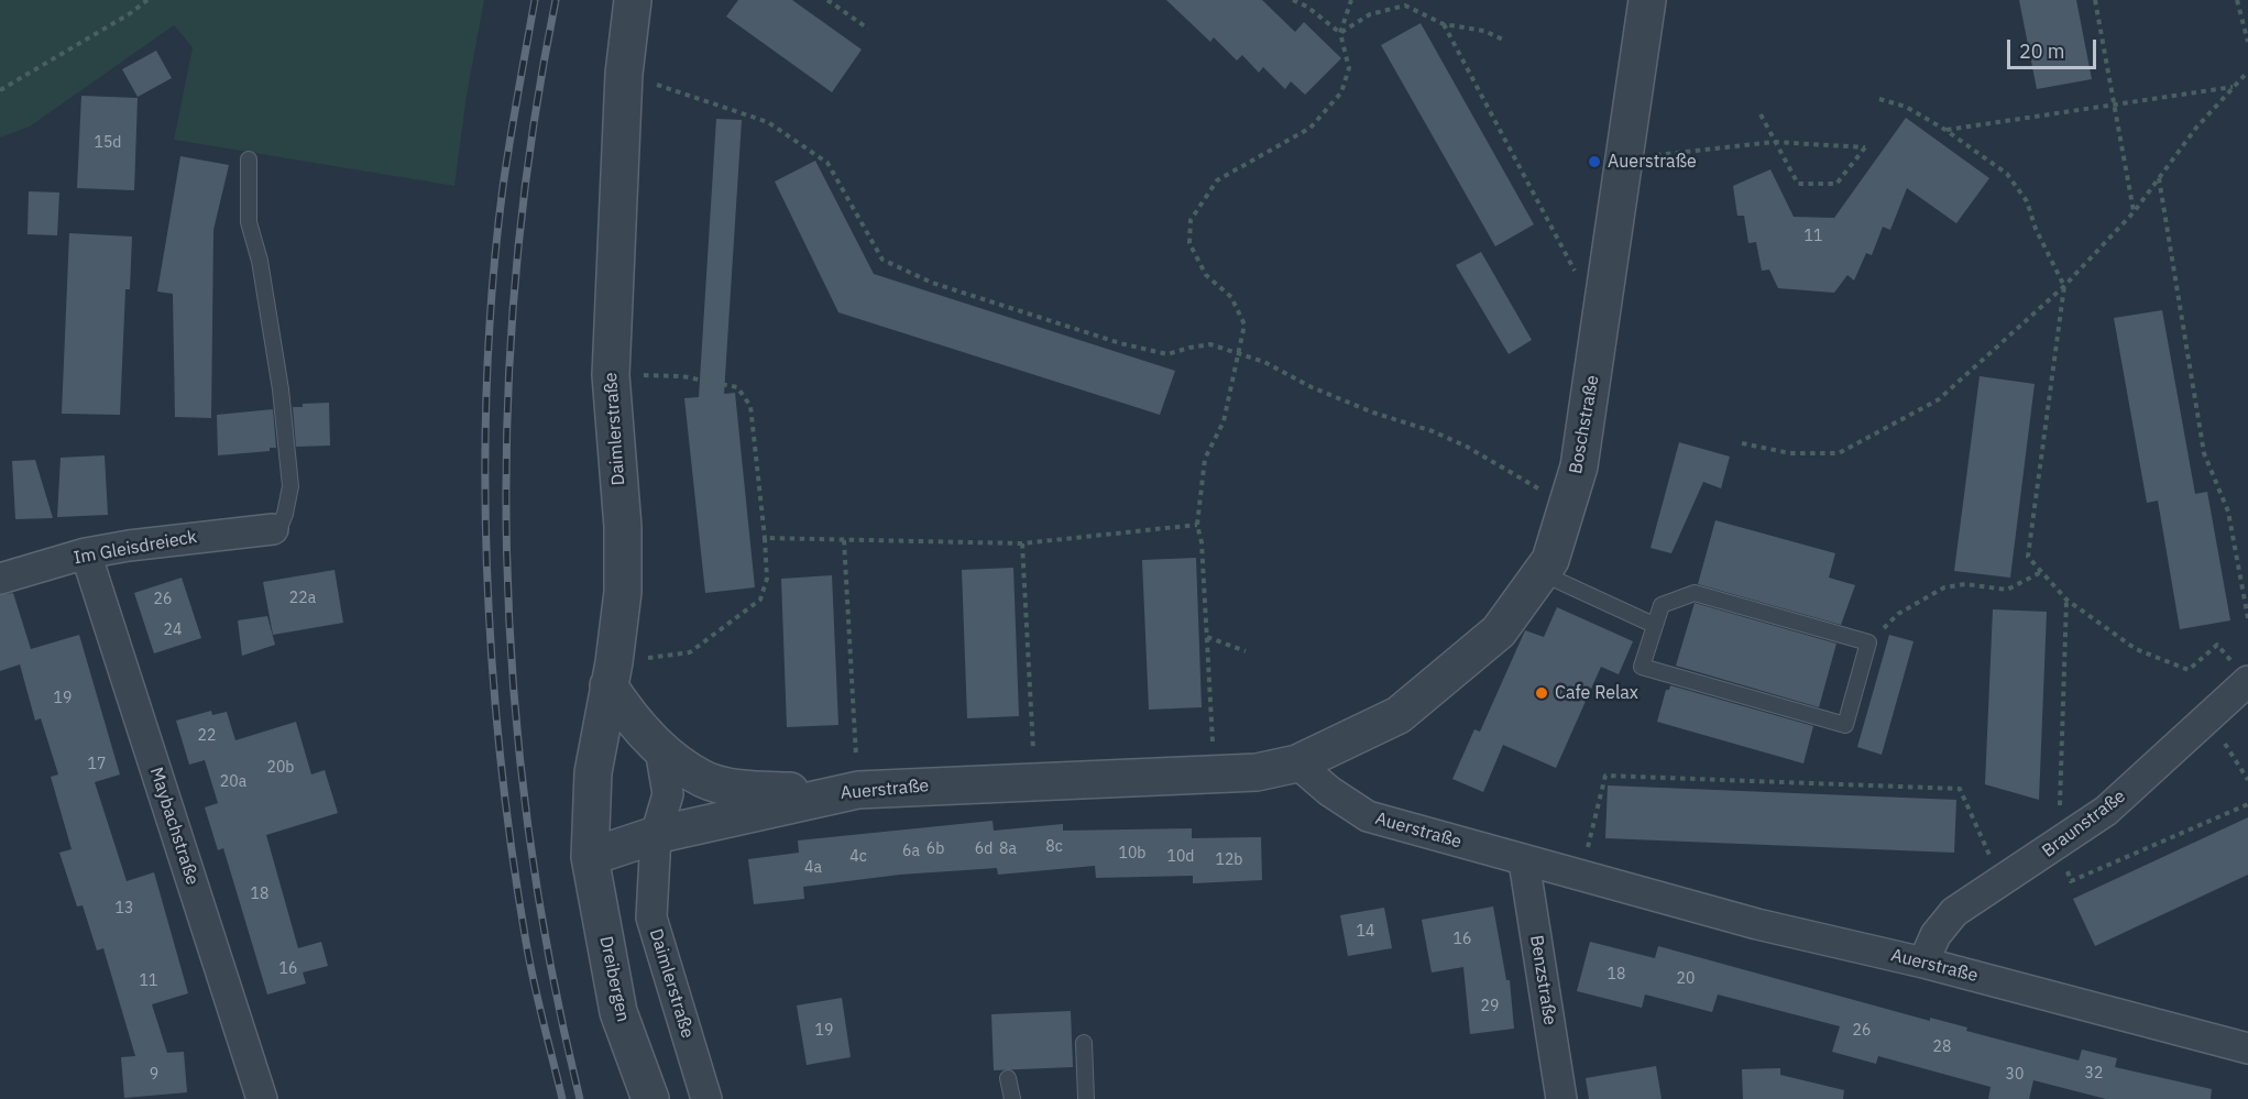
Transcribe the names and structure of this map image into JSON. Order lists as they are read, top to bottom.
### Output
{
  "streets": {
    "street": [
      "Boschstraße",
      "Daimlerstraße",
      "Im Gleisdreieck",
      "Auerstraße",
      "Braunstraße",
      "Maybachstraße",
      "Dreibergen",
      "Benzstraße"
    ]
  },
  "crossings": [
    ["Boschstraße", "Auerstraße"],
    ["Daimlerstraße", "Auerstraße"],
    ["Daimlerstraße", "Dreibergen"],
    ["Im Gleisdreieck", "Maybachstraße"],
    ["Auerstraße", "Braunstraße"],
    ["Auerstraße", "Dreibergen"],
    ["Auerstraße", "Benzstraße"]
  ],
  "places": ["Auerstraße", "Cafe Relax"],
  "house_numbers": [
    "15d",
    "11",
    "22a",
    "26",
    "24",
    "19",
    "22",
    "17",
    "20b",
    "20a",
    "8c",
    "6b",
    "6d",
    "8a",
    "6a",
    "10b",
    "4c",
    "10d",
    "12b",
    "4a",
    "18",
    "13",
    "14",
    "16",
    "16",
    "18",
    "20",
    "11",
    "29",
    "19",
    "26",
    "28",
    "32",
    "9",
    "30"
  ],
  "scale_bar": "20 m"
}
